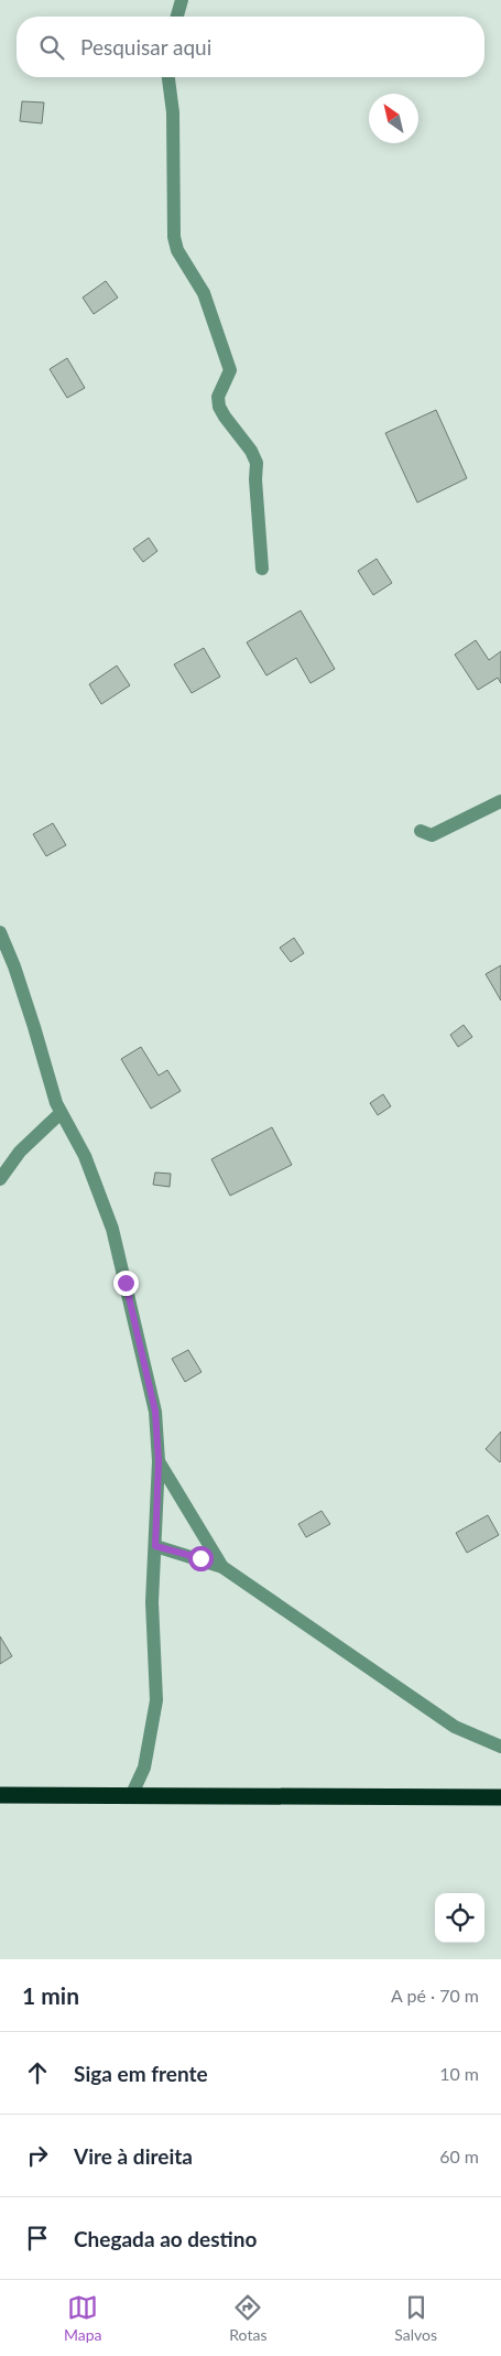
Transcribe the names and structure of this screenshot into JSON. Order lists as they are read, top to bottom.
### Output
{
  "north": "top left",
  "page": {
    "search": "Pesquisar aqui",
    "heading": ["1 min", "A pé · 70 m"],
    "list": [
      ["Siga em frente", "10 m"],
      ["Vire à direita", "60 m"],
      "Chegada ao destino"
    ],
    "nav": ["Mapa", "Rotas", "Salvos"]
  }
}
